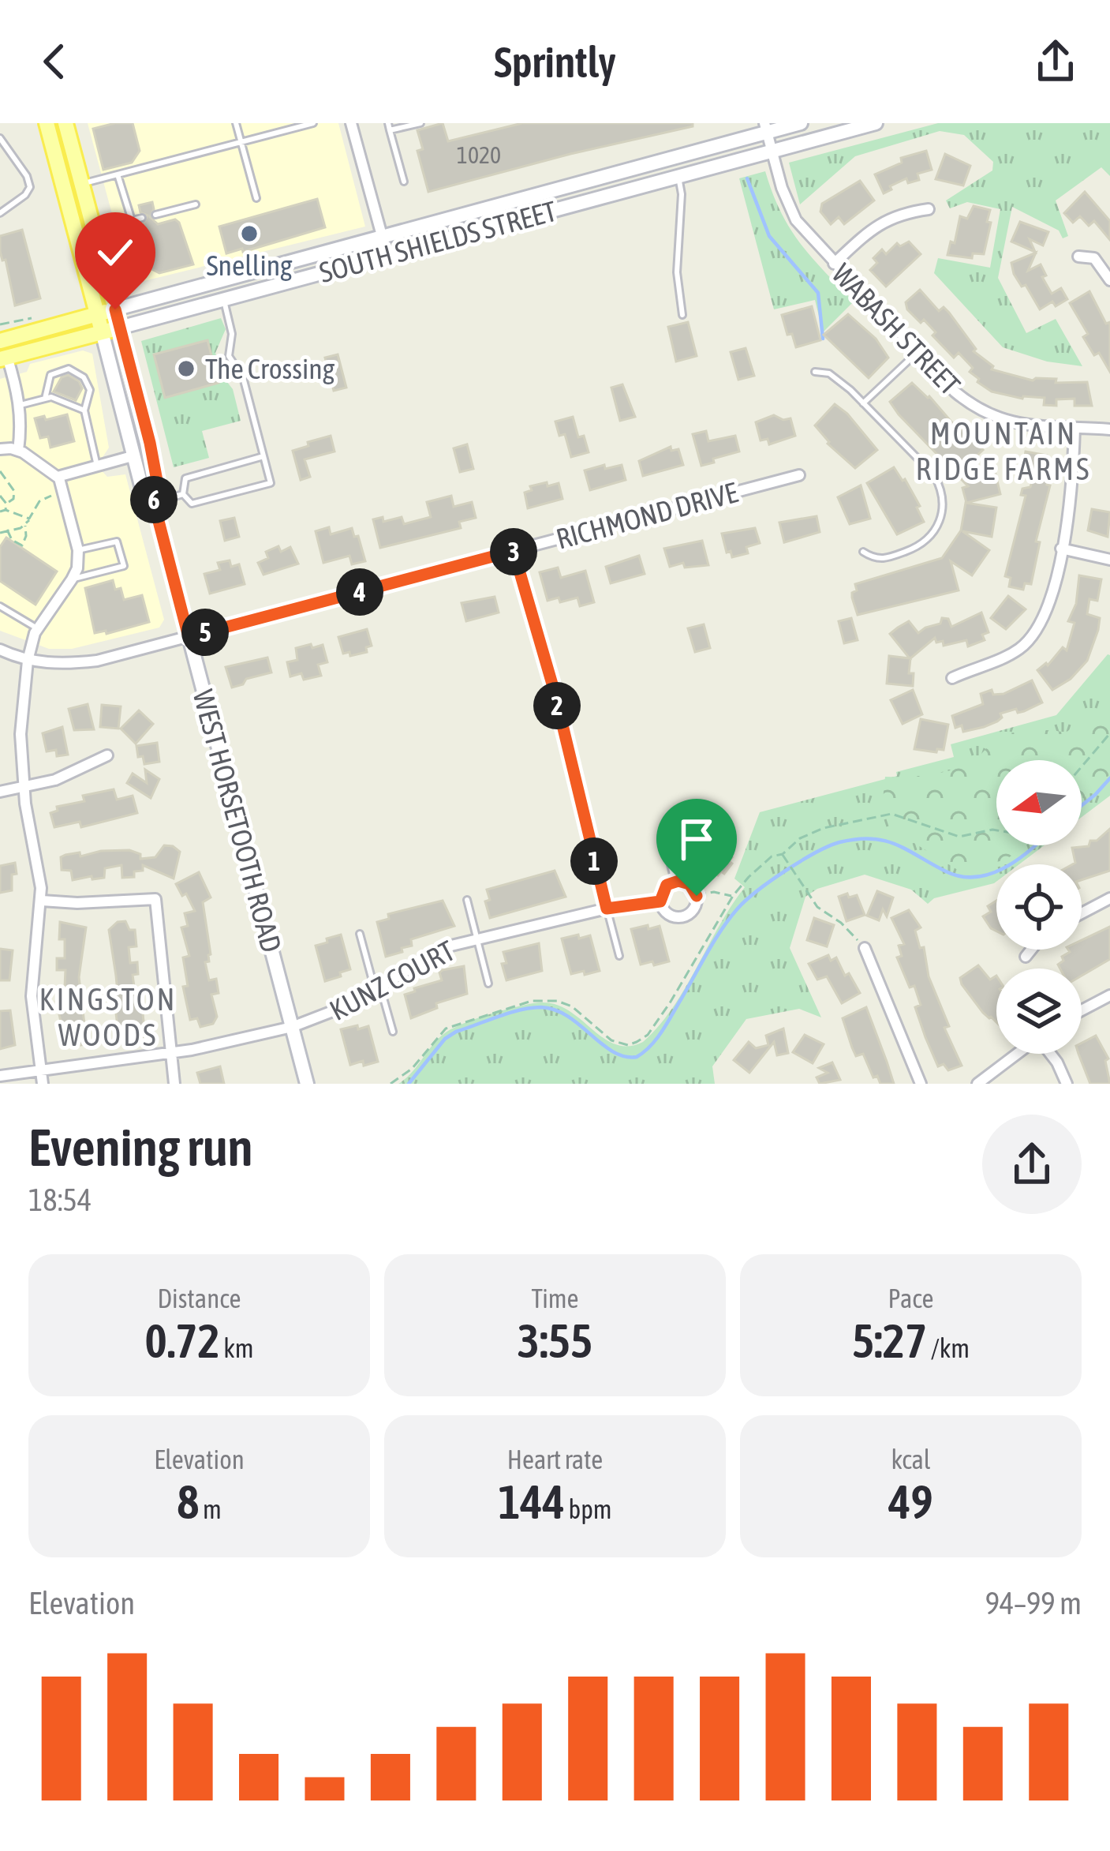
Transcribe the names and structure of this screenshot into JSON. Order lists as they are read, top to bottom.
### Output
{
  "streets": {
    "main road": ["SOUTH SHIELDS STREET", "WEST HORSETOOTH ROAD"],
    "street": ["WABASH STREET", "RICHMOND DRIVE", "KUNZ COURT"]
  },
  "crossings": [
    ["SOUTH SHIELDS STREET", "WABASH STREET"],
    ["SOUTH SHIELDS STREET", "WEST HORSETOOTH ROAD"],
    ["RICHMOND DRIVE", "WEST HORSETOOTH ROAD"],
    ["WEST HORSETOOTH ROAD", "KUNZ COURT"]
  ],
  "districts": ["MOUNTAIN RIDGE FARMS", "KINGSTON WOODS"],
  "places": ["Snelling", "The Crossing"],
  "house_numbers": ["1020"],
  "north": "left",
  "page": {
    "header": "Sprintly",
    "pins": [
      "6",
      "3",
      "4",
      "5",
      "2",
      "1"
    ],
    "heading": ["Evening run", "18:54"],
    "stats": [
      ["Distance", "0.72 km"],
      ["Time", "3:55"],
      ["Pace", "5:27 /km"],
      ["Elevation", "8 m"],
      ["Heart rate", "144 bpm"],
      ["kcal", "49"]
    ],
    "chart": ["Elevation", "94–99 m"]
  }
}
